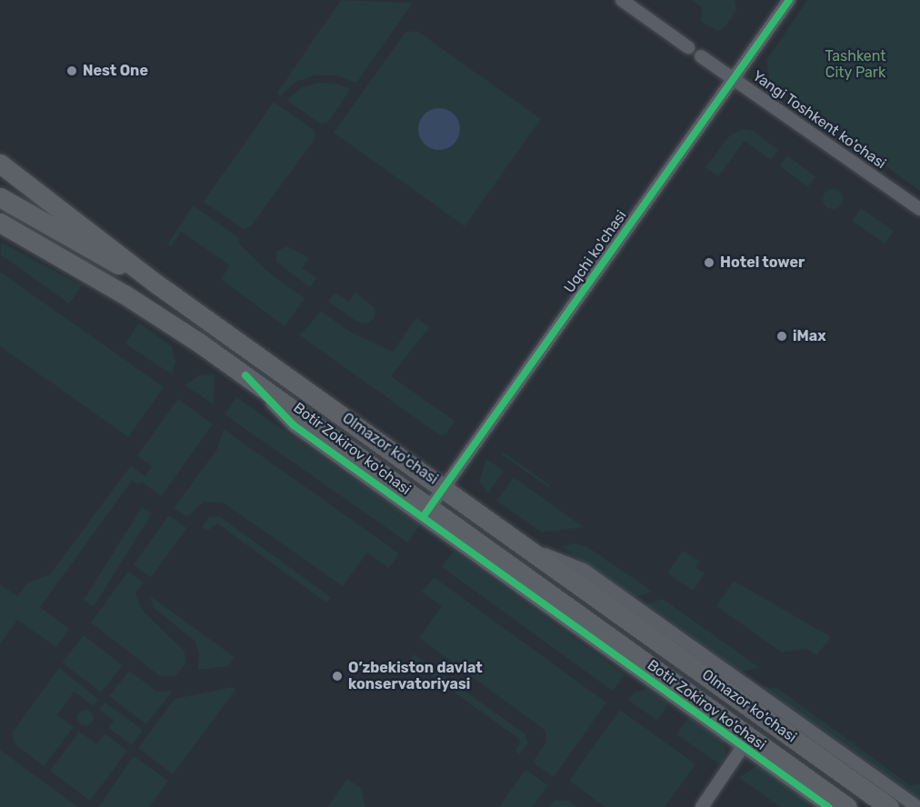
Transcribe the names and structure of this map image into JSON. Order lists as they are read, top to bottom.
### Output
{
  "streets": {
    "main road": ["Botir Zokirov ko'chasi", "Olmazor ko'chasi"],
    "street": ["Yangi Toshkent ko'chasi", "Uqchi ko'chasi"]
  },
  "crossings": [
    ["Yangi Toshkent ko'chasi", "Uqchi ko'chasi"],
    ["Uqchi ko'chasi", "Botir Zokirov ko'chasi"],
    ["Uqchi ko'chasi", "Olmazor ko'chasi"]
  ],
  "parks": ["Tashkent City Park"],
  "places": [
    "Nest One",
    "Hotel tower",
    "iMax",
    "O’zbekiston davlat konservatoriyasi"
  ]
}
